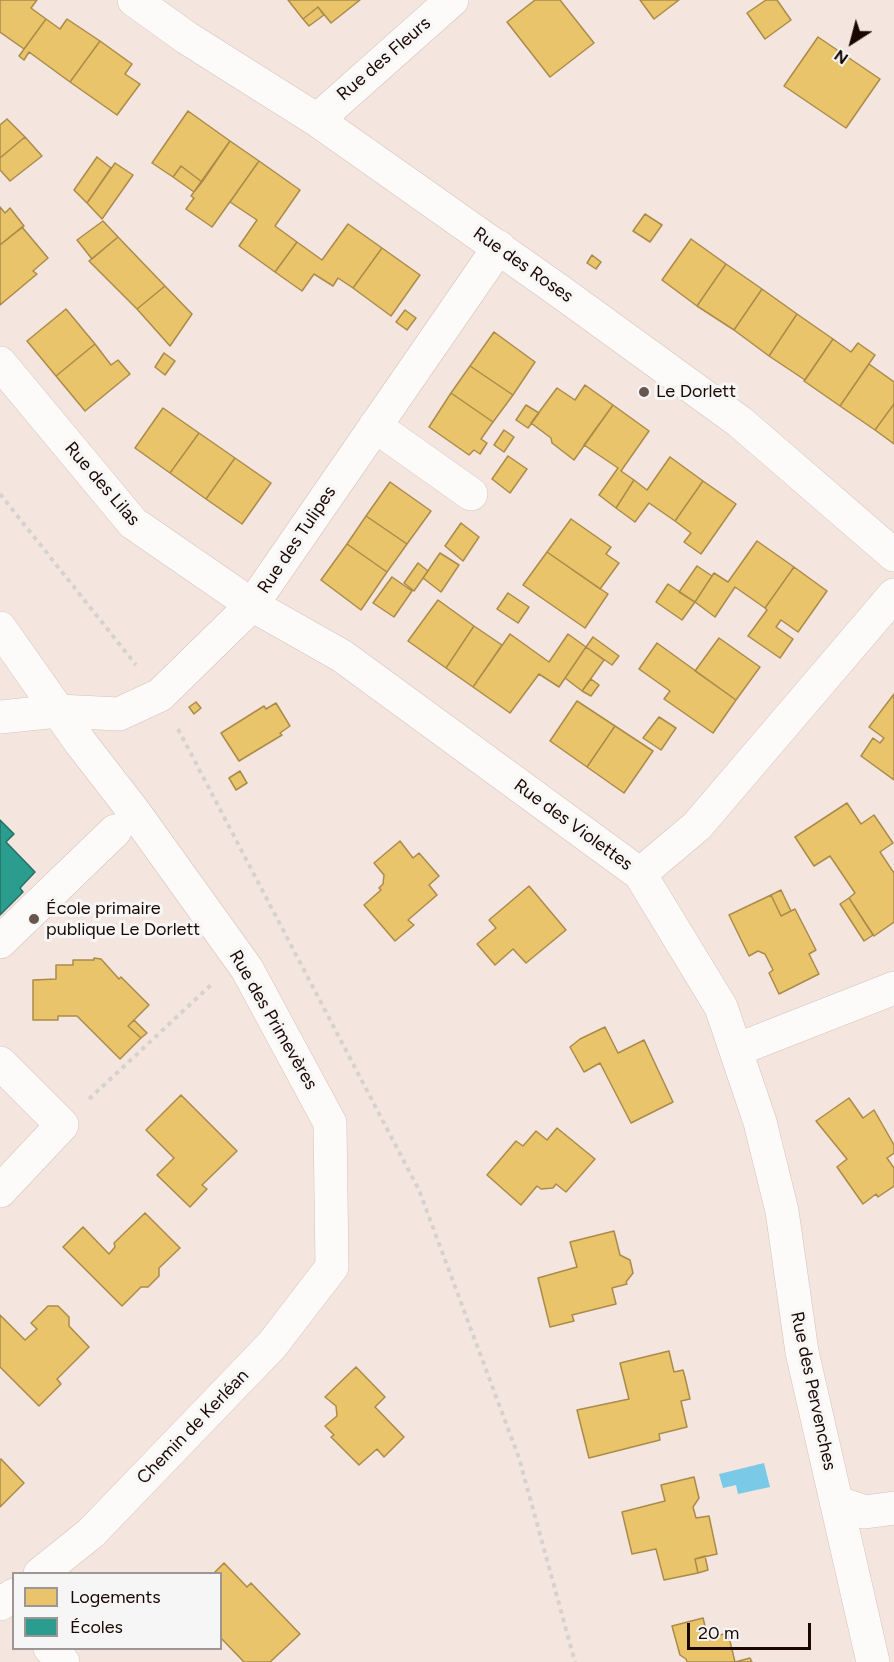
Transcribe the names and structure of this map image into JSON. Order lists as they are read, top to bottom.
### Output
{
  "streets": {
    "street": [
      "Rue des Fleurs",
      "Rue des Roses",
      "Rue des Lilas",
      "Rue des Tulipes",
      "Rue des Violettes",
      "Rue des Primevères",
      "Rue des Pervenches",
      "Chemin de Kerléan"
    ]
  },
  "crossings": [
    ["Rue des Fleurs", "Rue des Roses"],
    ["Rue des Roses", "Rue des Tulipes"],
    ["Rue des Lilas", "Rue des Tulipes"],
    ["Rue des Lilas", "Rue des Violettes"],
    ["Rue des Tulipes", "Rue des Violettes"],
    ["Rue des Tulipes", "Rue des Primevères"],
    ["Rue des Violettes", "Rue des Pervenches"],
    ["Rue des Primevères", "Chemin de Kerléan"]
  ],
  "places": ["Le Dorlett", "École primaire publique Le Dorlett"],
  "legend": ["Logements", "Écoles"],
  "scale_bar": "20 m",
  "north": "bottom left"
}
